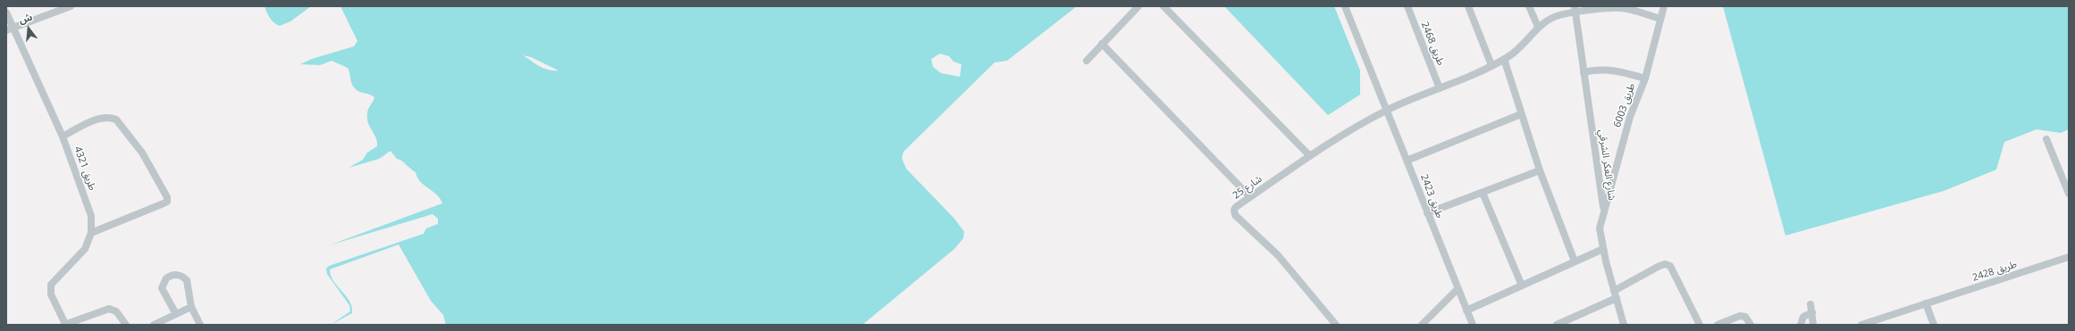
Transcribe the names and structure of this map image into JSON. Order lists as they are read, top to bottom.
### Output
{
  "streets": {
    "street": [
      "طريق 2468",
      "طريق 6003",
      "شارع العكر الشرقي",
      "طريق 4321",
      "شارع 25",
      "طريق 2423",
      "طريق 2428"
    ]
  },
  "crossings": [
    ["طريق 2468", "شارع 25"],
    ["طريق 6003", "شارع العكر الشرقي"],
    ["شارع 25", "طريق 2423"]
  ],
  "north": "top"
}
